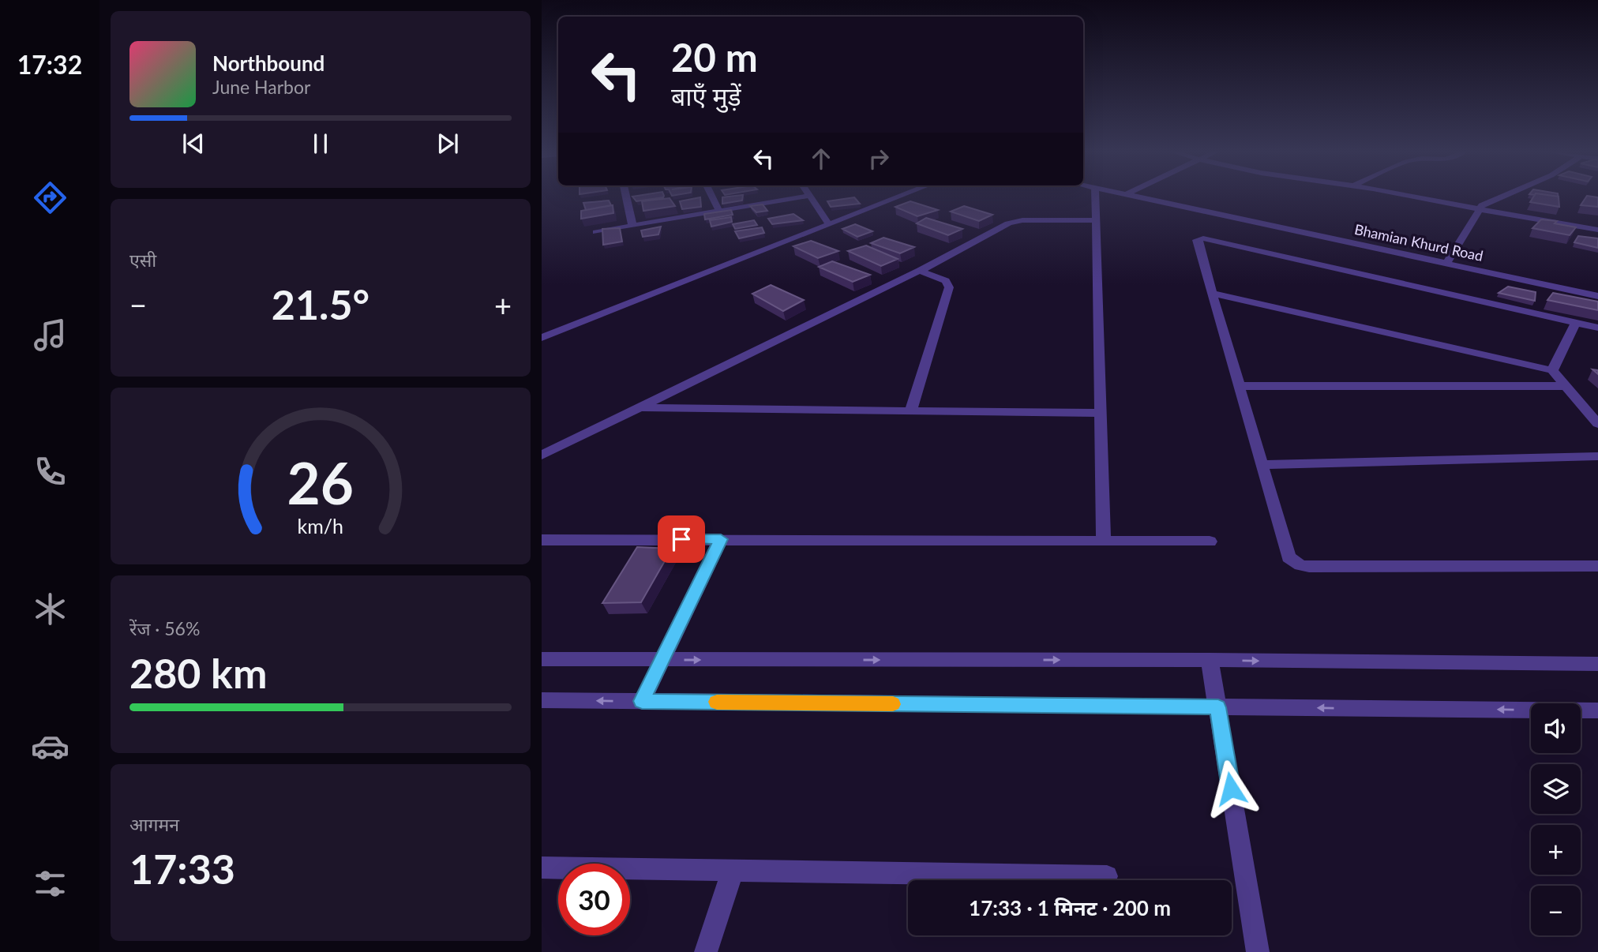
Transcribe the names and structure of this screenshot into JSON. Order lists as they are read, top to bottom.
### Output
{
  "streets": {
    "street": ["Bhamian Khurd Road"]
  },
  "page": {
    "tabs": "17:32",
    "turn": ["20 m", "बाएँ मुड़ें"],
    "song": ["Northbound", "June Harbor"],
    "tile": [
      "एसी",
      ["रेंज · 56%", "280 km"],
      ["आगमन", "17:33"]
    ],
    "heat": ["−", "21.5°", "+"],
    "map_buttons": ["+", "−"],
    "limit": "30",
    "trip": "17:33 · 1 मिनट · 200 m",
    "gauge": ["26", "km/h"]
  }
}
